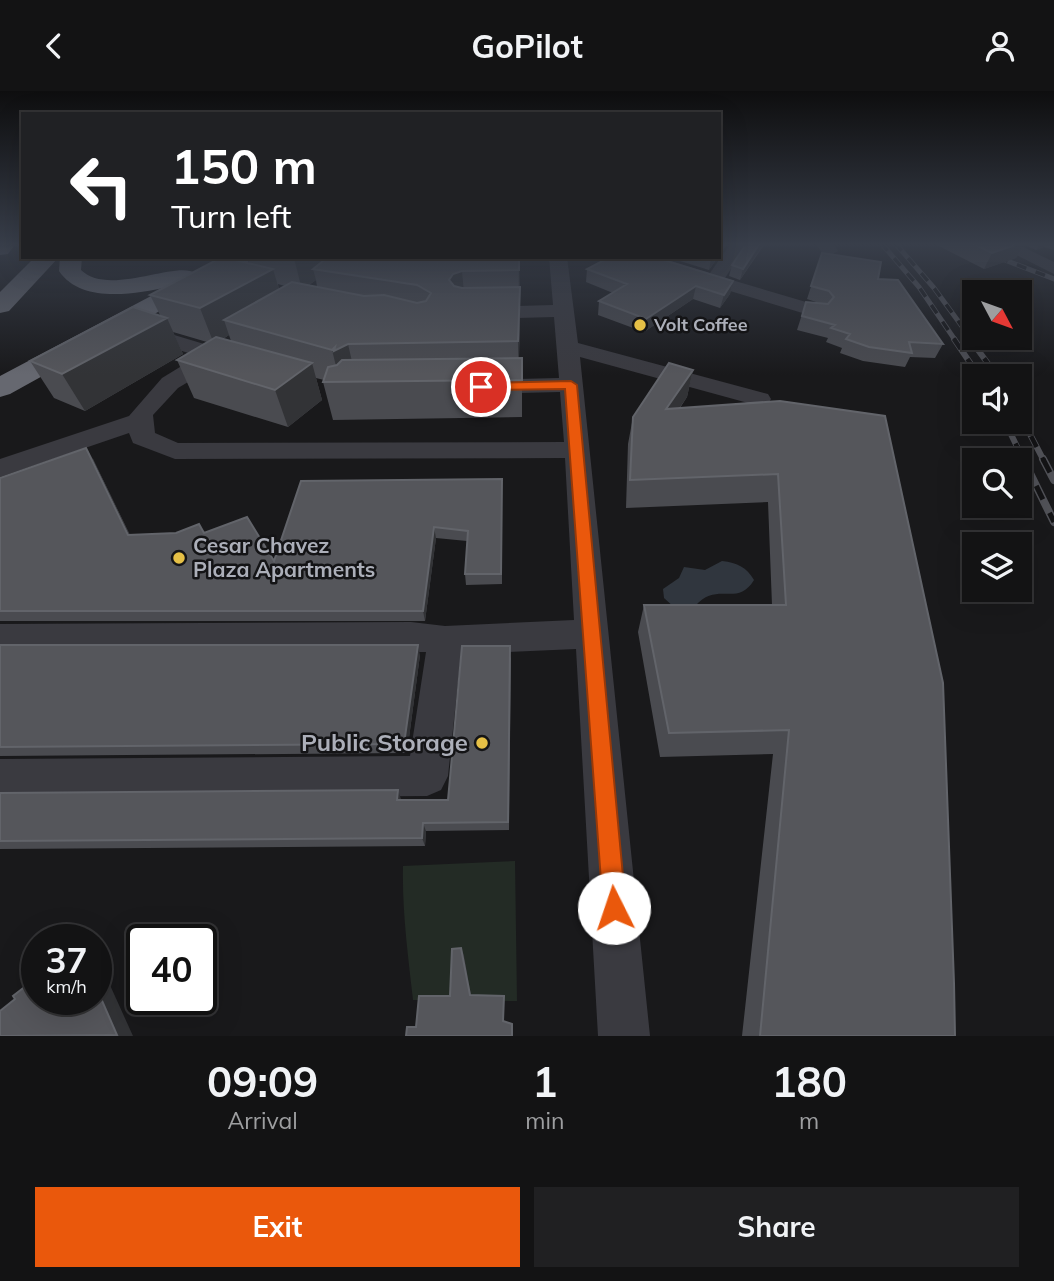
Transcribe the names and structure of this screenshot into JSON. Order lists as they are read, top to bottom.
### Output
{
  "places": ["Volt Coffee", "Cesar Chavez Plaza Apartments", "Public Storage"],
  "north": "bottom right",
  "page": {
    "header": "GoPilot",
    "turn": ["150 m", "Turn left"],
    "speed": "37 km/h",
    "limit": "40",
    "eta": [
      "09:09",
      "Arrival",
      "1",
      "min",
      "180",
      "m"
    ],
    "buttons": ["Exit", "Share"]
  }
}
